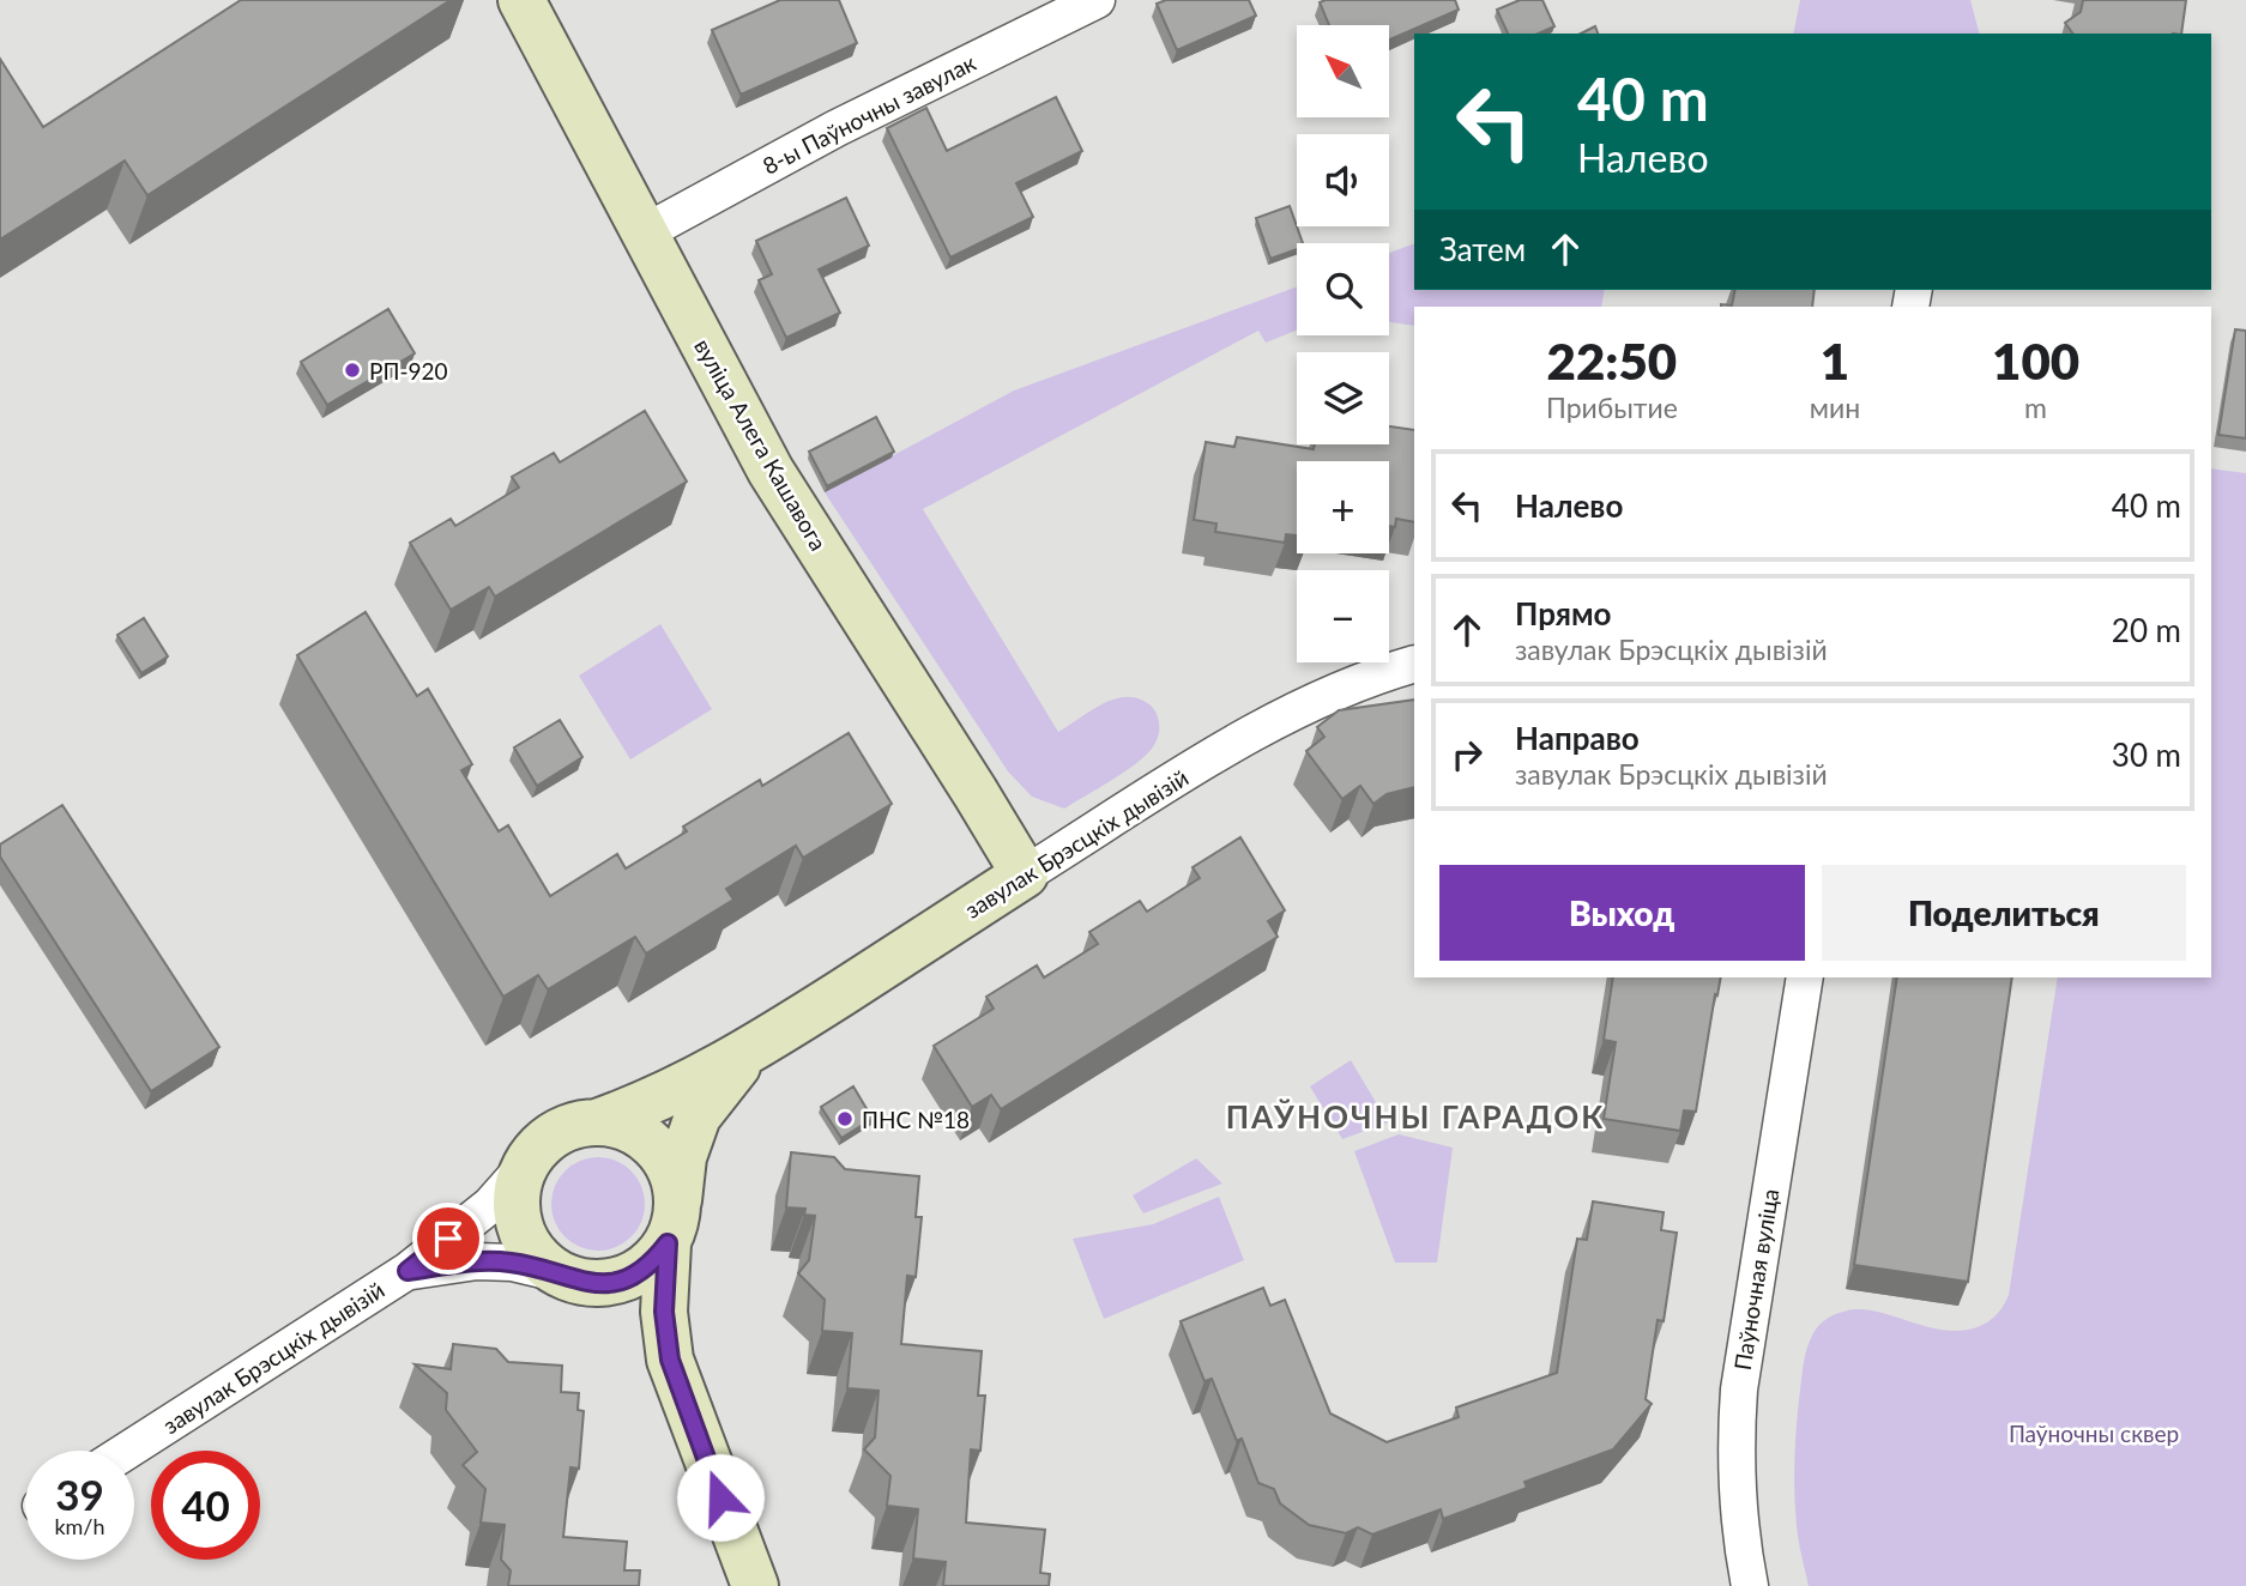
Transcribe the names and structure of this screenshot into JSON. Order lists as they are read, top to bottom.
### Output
{
  "streets": {
    "street": [
      "8-ы Паўночны завулак",
      "вуліца Алега Кашавога",
      "завулак Брэсцкіх дывізій",
      "Паўночная вуліца"
    ]
  },
  "crossings": [
    ["8-ы Паўночны завулак", "вуліца Алега Кашавога"],
    ["вуліца Алега Кашавога", "завулак Брэсцкіх дывізій"]
  ],
  "districts": ["ПАЎНОЧНЫ ГАРАДОК"],
  "parks": ["Паўночны сквер"],
  "places": ["РП-920", "ПНС №18"],
  "north": "top left",
  "page": {
    "map_buttons": ["+", "−"],
    "turn": ["40 m", "Налево"],
    "then": "Затем",
    "eta": [
      "22:50",
      "Прибытие",
      "1",
      "мин",
      "100",
      "m"
    ],
    "list": [
      {
        "name": "Налево",
        "value": "40 m"
      },
      {
        "name": "Прямо",
        "note": "завулак Брэсцкіх дывізій",
        "value": "20 m"
      },
      {
        "name": "Направо",
        "note": "завулак Брэсцкіх дывізій",
        "value": "30 m"
      }
    ],
    "buttons": ["Выход", "Поделиться"],
    "speed": "39 km/h",
    "limit": "40"
  }
}
